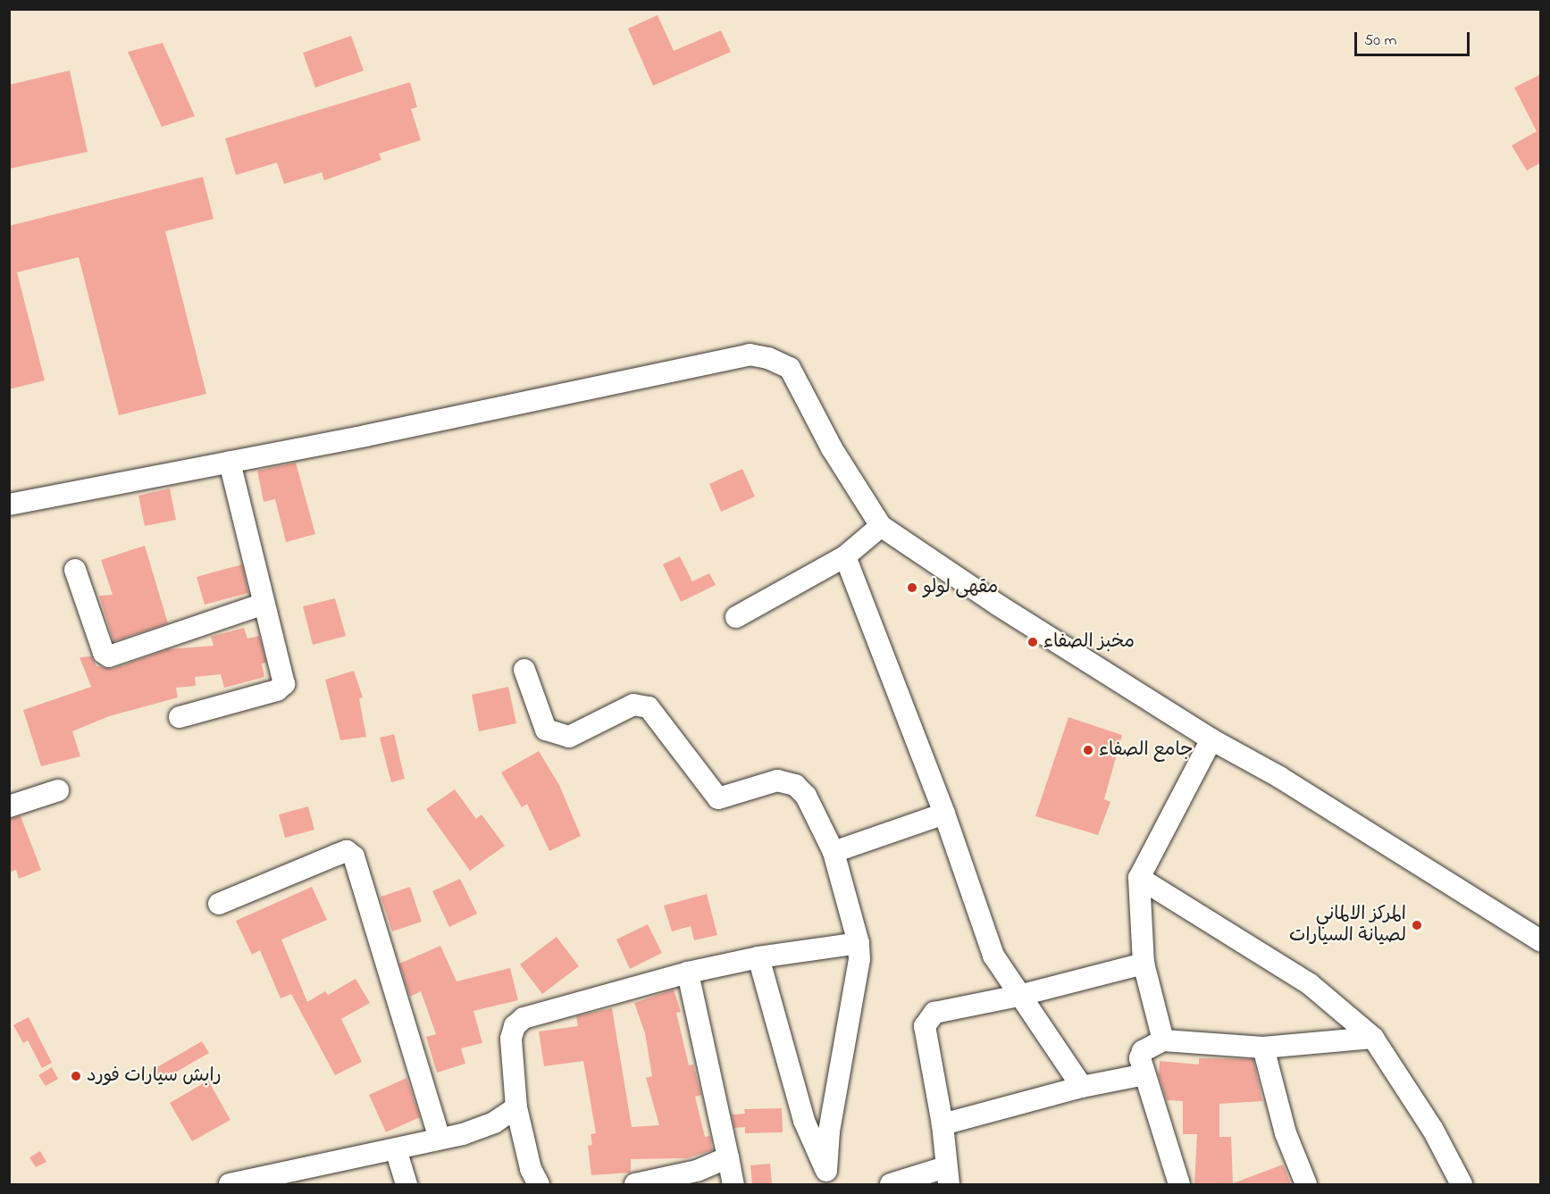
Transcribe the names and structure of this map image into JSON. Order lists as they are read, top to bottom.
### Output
{
  "places": [
    "مقهى لولو",
    "مخبز الصفاء",
    "جامع الصفاء",
    "المركز الالماني لصيانة السيارات",
    "رابش سيارات فورد"
  ],
  "scale_bar": "50 m"
}
